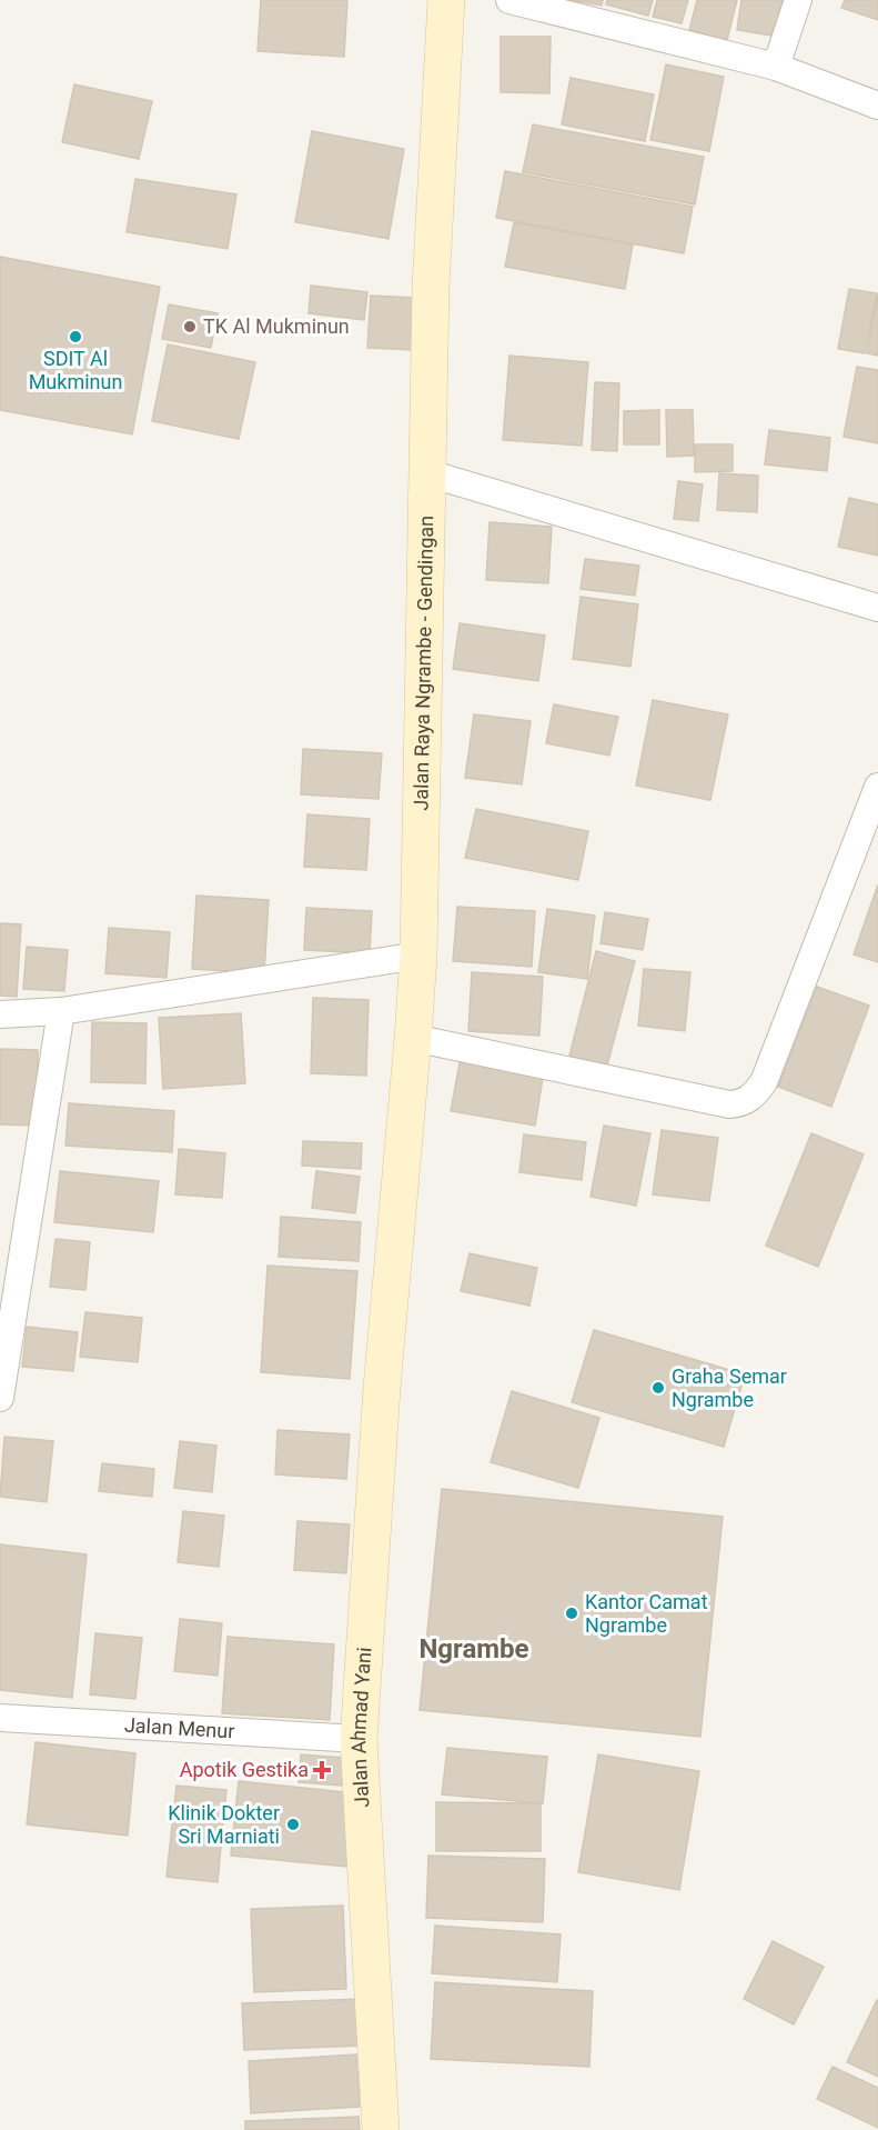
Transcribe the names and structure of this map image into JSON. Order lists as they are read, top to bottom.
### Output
{
  "streets": {
    "main road": ["Jalan Raya Ngrambe - Gendingan", "Jalan Ahmad Yani"],
    "street": ["Jalan Menur"]
  },
  "crossings": [
    ["Jalan Raya Ngrambe - Gendingan", "Jalan Ahmad Yani"],
    ["Jalan Ahmad Yani", "Jalan Menur"]
  ],
  "districts": ["Ngrambe"],
  "places": {
    "other": [
      "TK Al Mukminun",
      "SDIT Al Mukminun",
      "Graha Semar Ngrambe",
      "Kantor Camat Ngrambe",
      "Klinik Dokter Sri Marniati"
    ],
    "health": ["Apotik Gestika"]
  }
}
